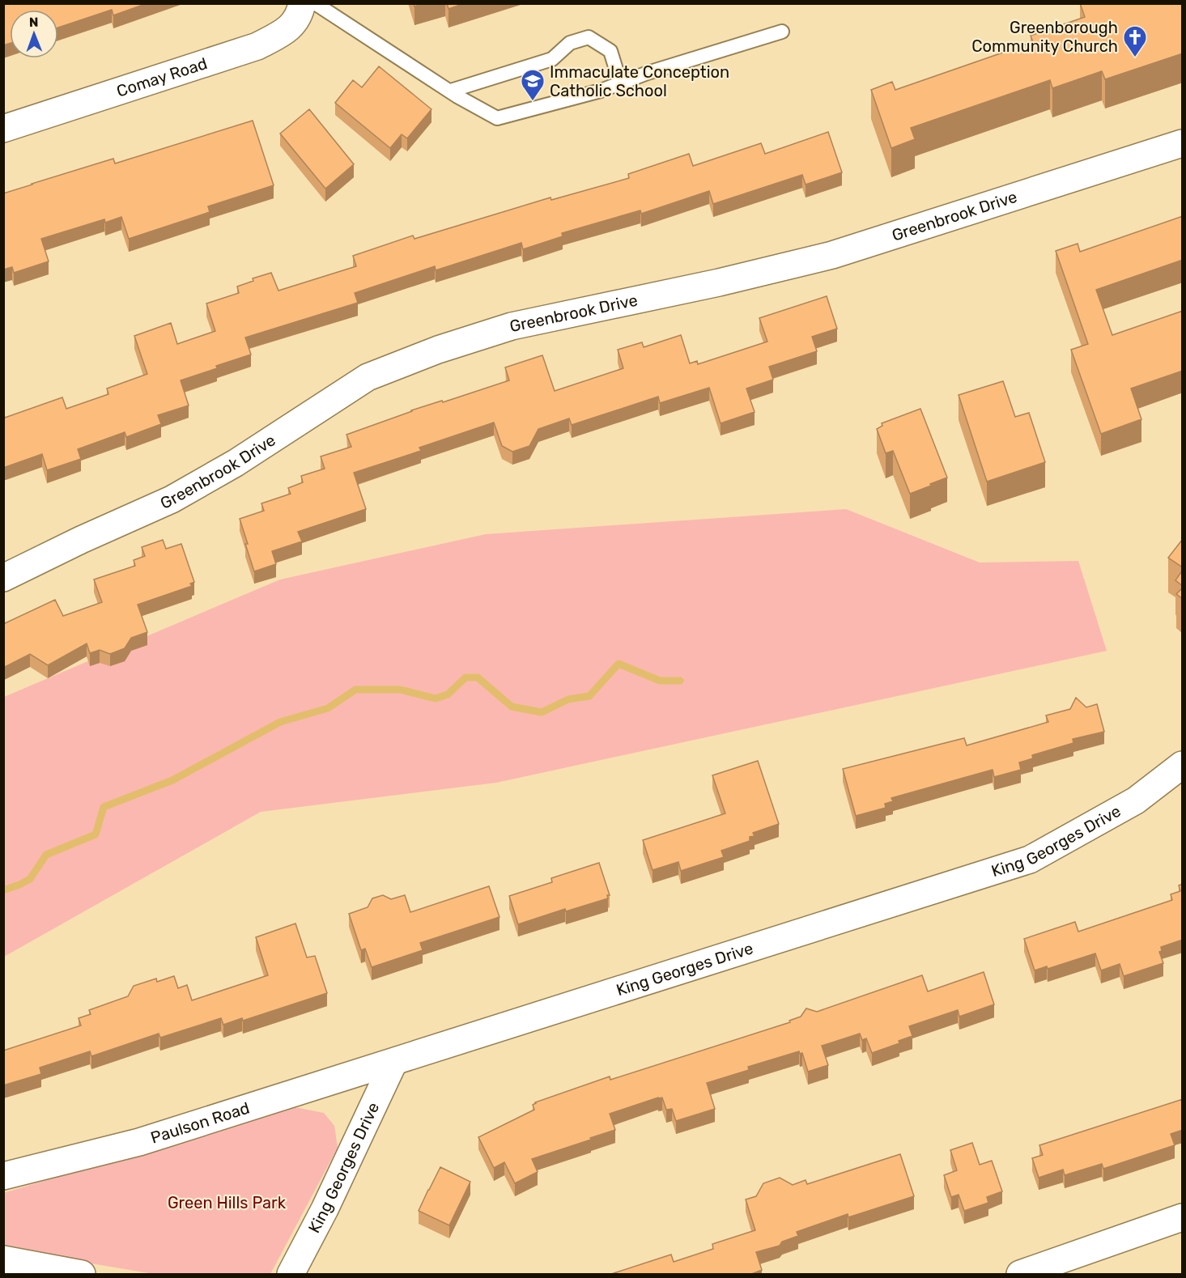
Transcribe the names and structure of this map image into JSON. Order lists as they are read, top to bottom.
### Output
{
  "streets": {
    "street": [
      "Comay Road",
      "Greenbrook Drive",
      "King Georges Drive",
      "Paulson Road"
    ]
  },
  "crossings": [
    ["King Georges Drive", "Paulson Road"]
  ],
  "parks": ["Green Hills Park"],
  "places": {
    "church": ["Greenborough Community Church"],
    "school or university": ["Immaculate Conception Catholic School"]
  },
  "north": "top"
}
